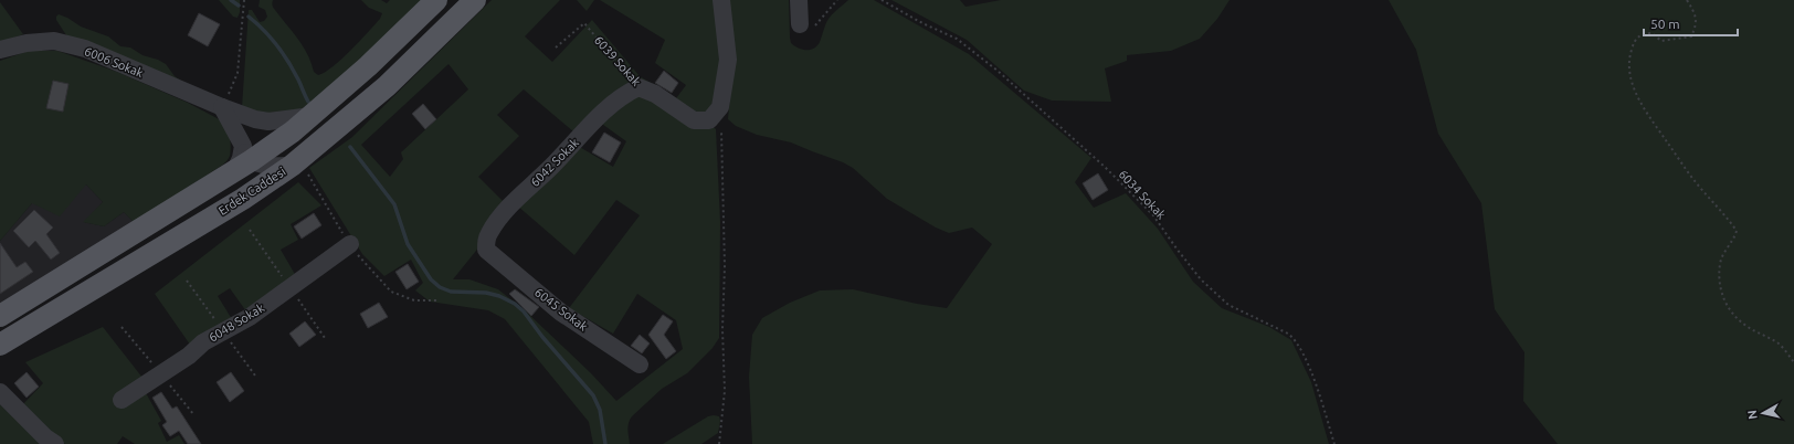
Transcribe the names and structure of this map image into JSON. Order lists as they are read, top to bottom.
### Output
{
  "streets": {
    "main road": ["Erdek Caddesi"],
    "lane": [
      "6039 Sokak",
      "6006 Sokak",
      "6042 Sokak",
      "6045 Sokak",
      "6048 Sokak"
    ],
    "path": ["6034 Sokak"]
  },
  "crossings": [
    ["6039 Sokak", "6042 Sokak"],
    ["6042 Sokak", "6045 Sokak"]
  ],
  "scale_bar": "50 m",
  "north": "left"
}
